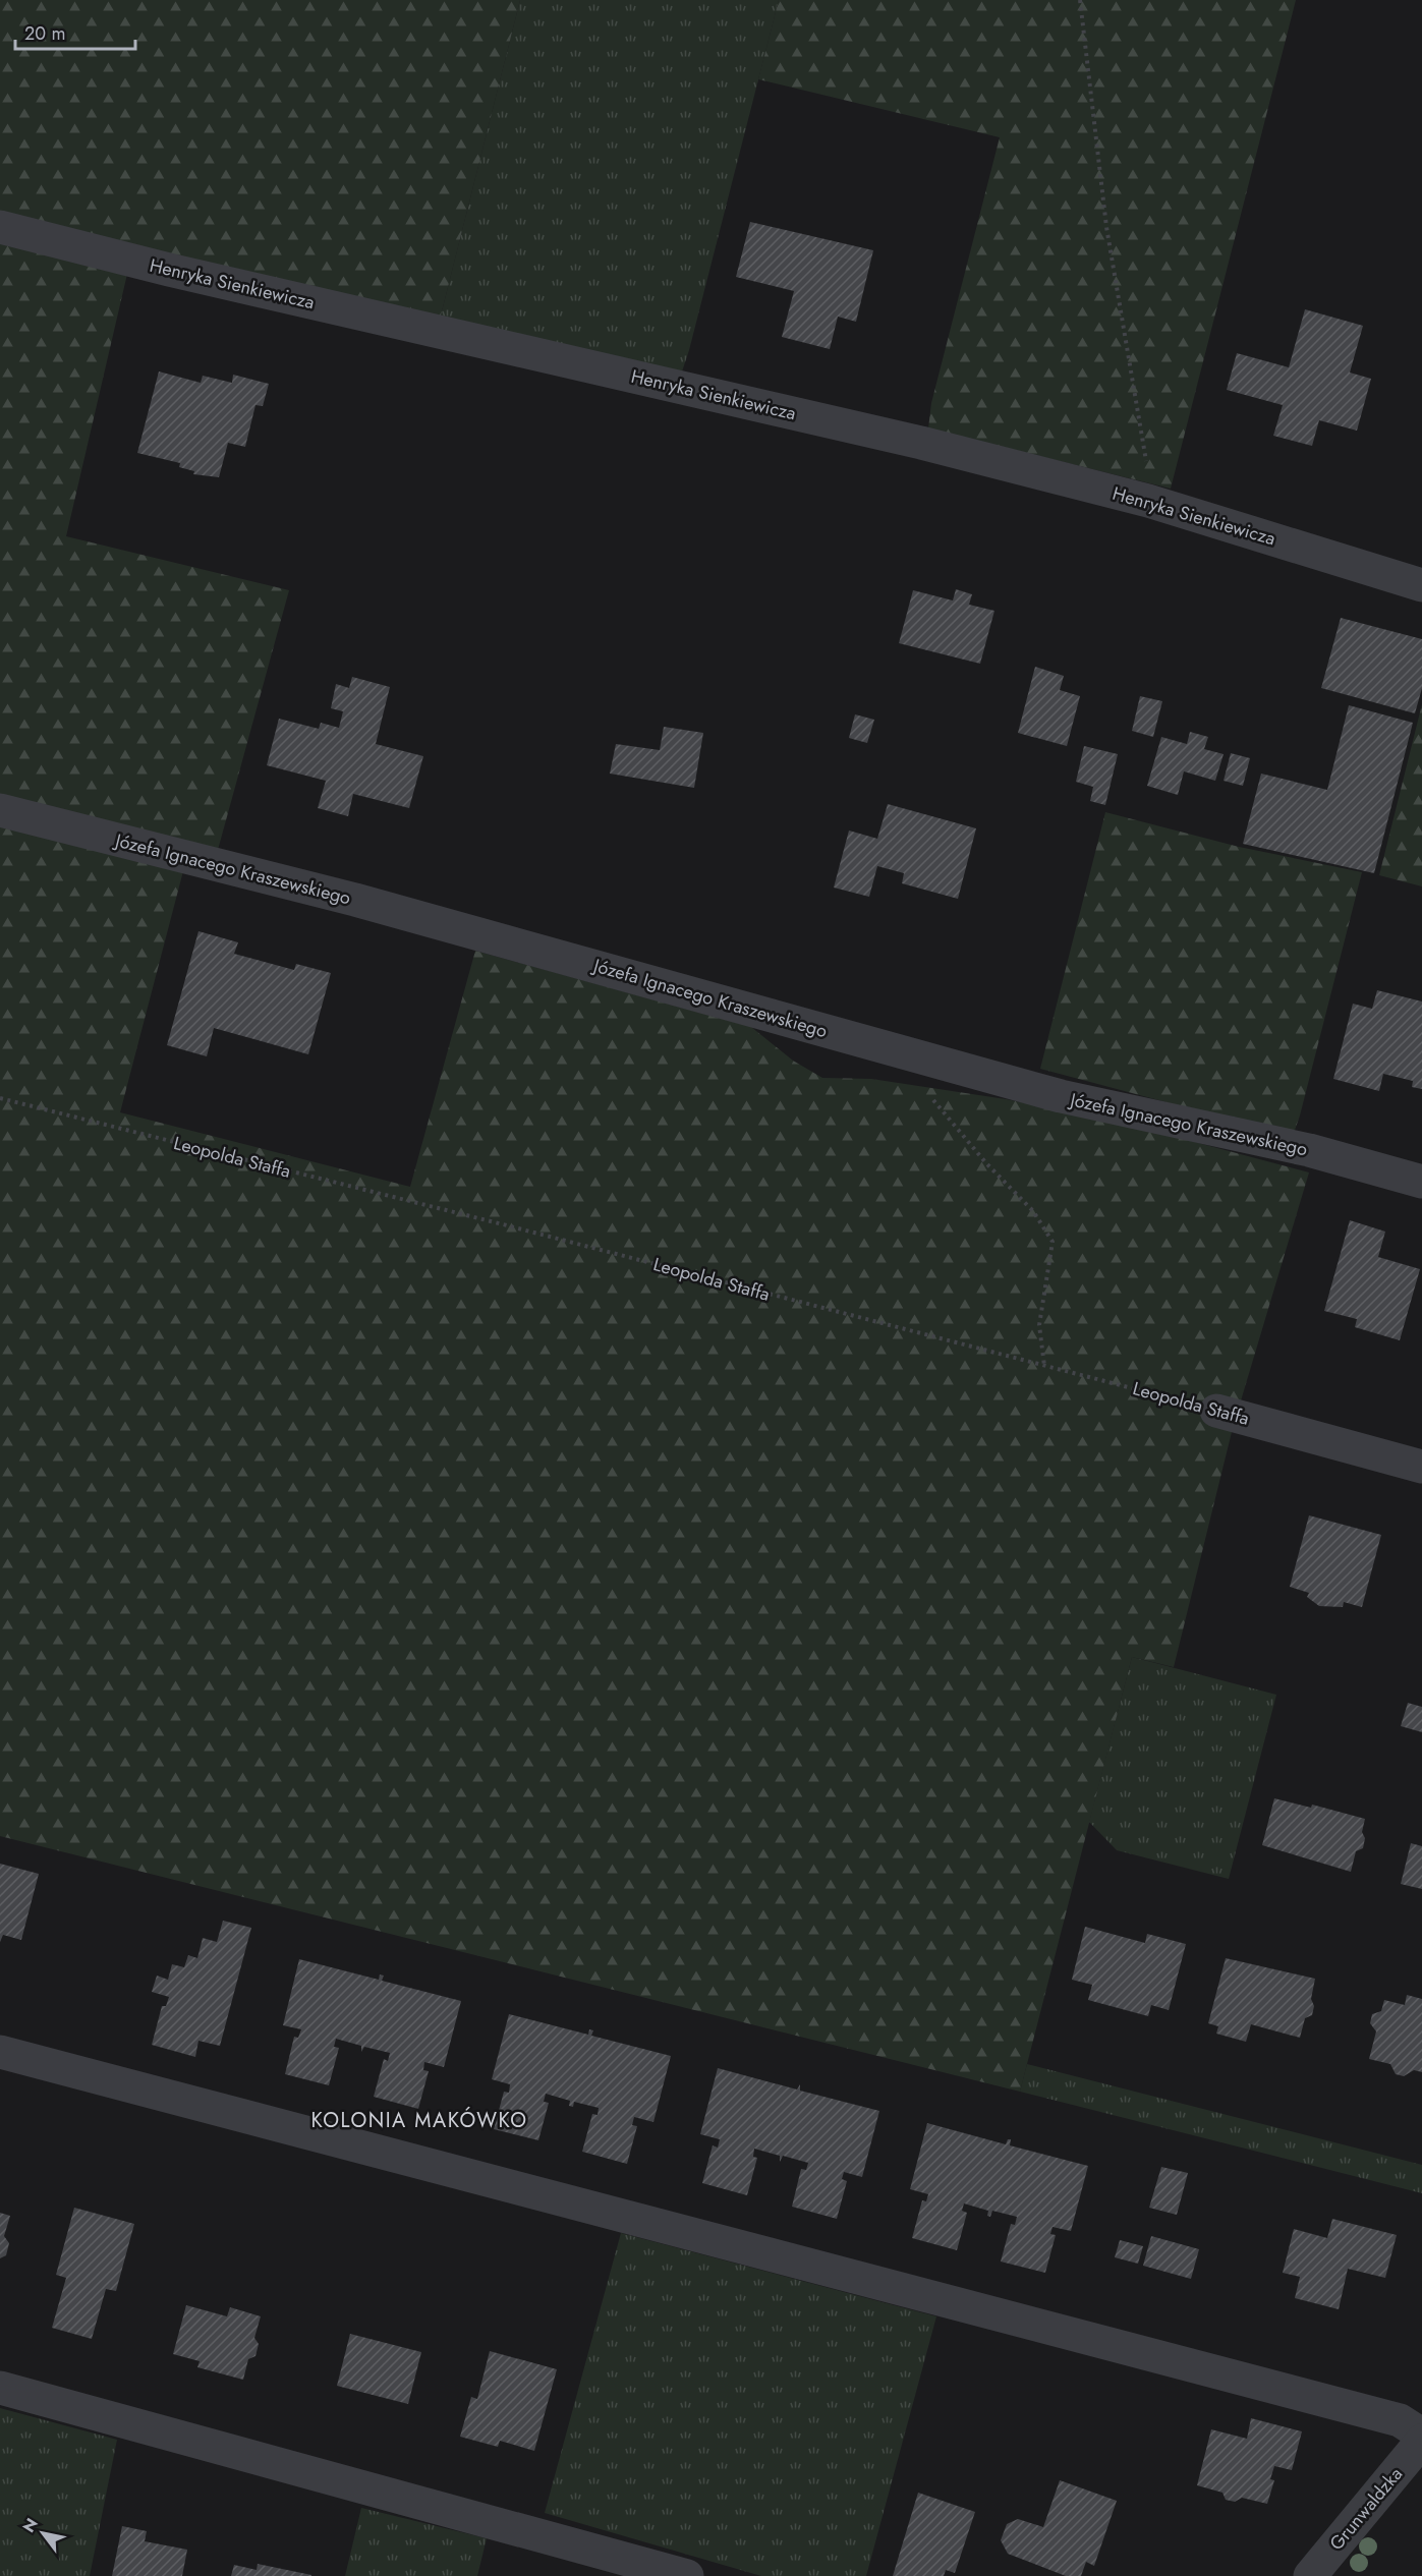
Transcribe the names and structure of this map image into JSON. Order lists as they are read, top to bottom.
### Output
{
  "streets": {
    "street": [
      "Henryka Sienkiewicza",
      "Józefa Ignacego Kraszewskiego",
      "Leopolda Staffa",
      "Grunwaldzka"
    ]
  },
  "districts": ["KOLONIA MAKÓWKO"],
  "scale_bar": "20 m",
  "north": "top left"
}
